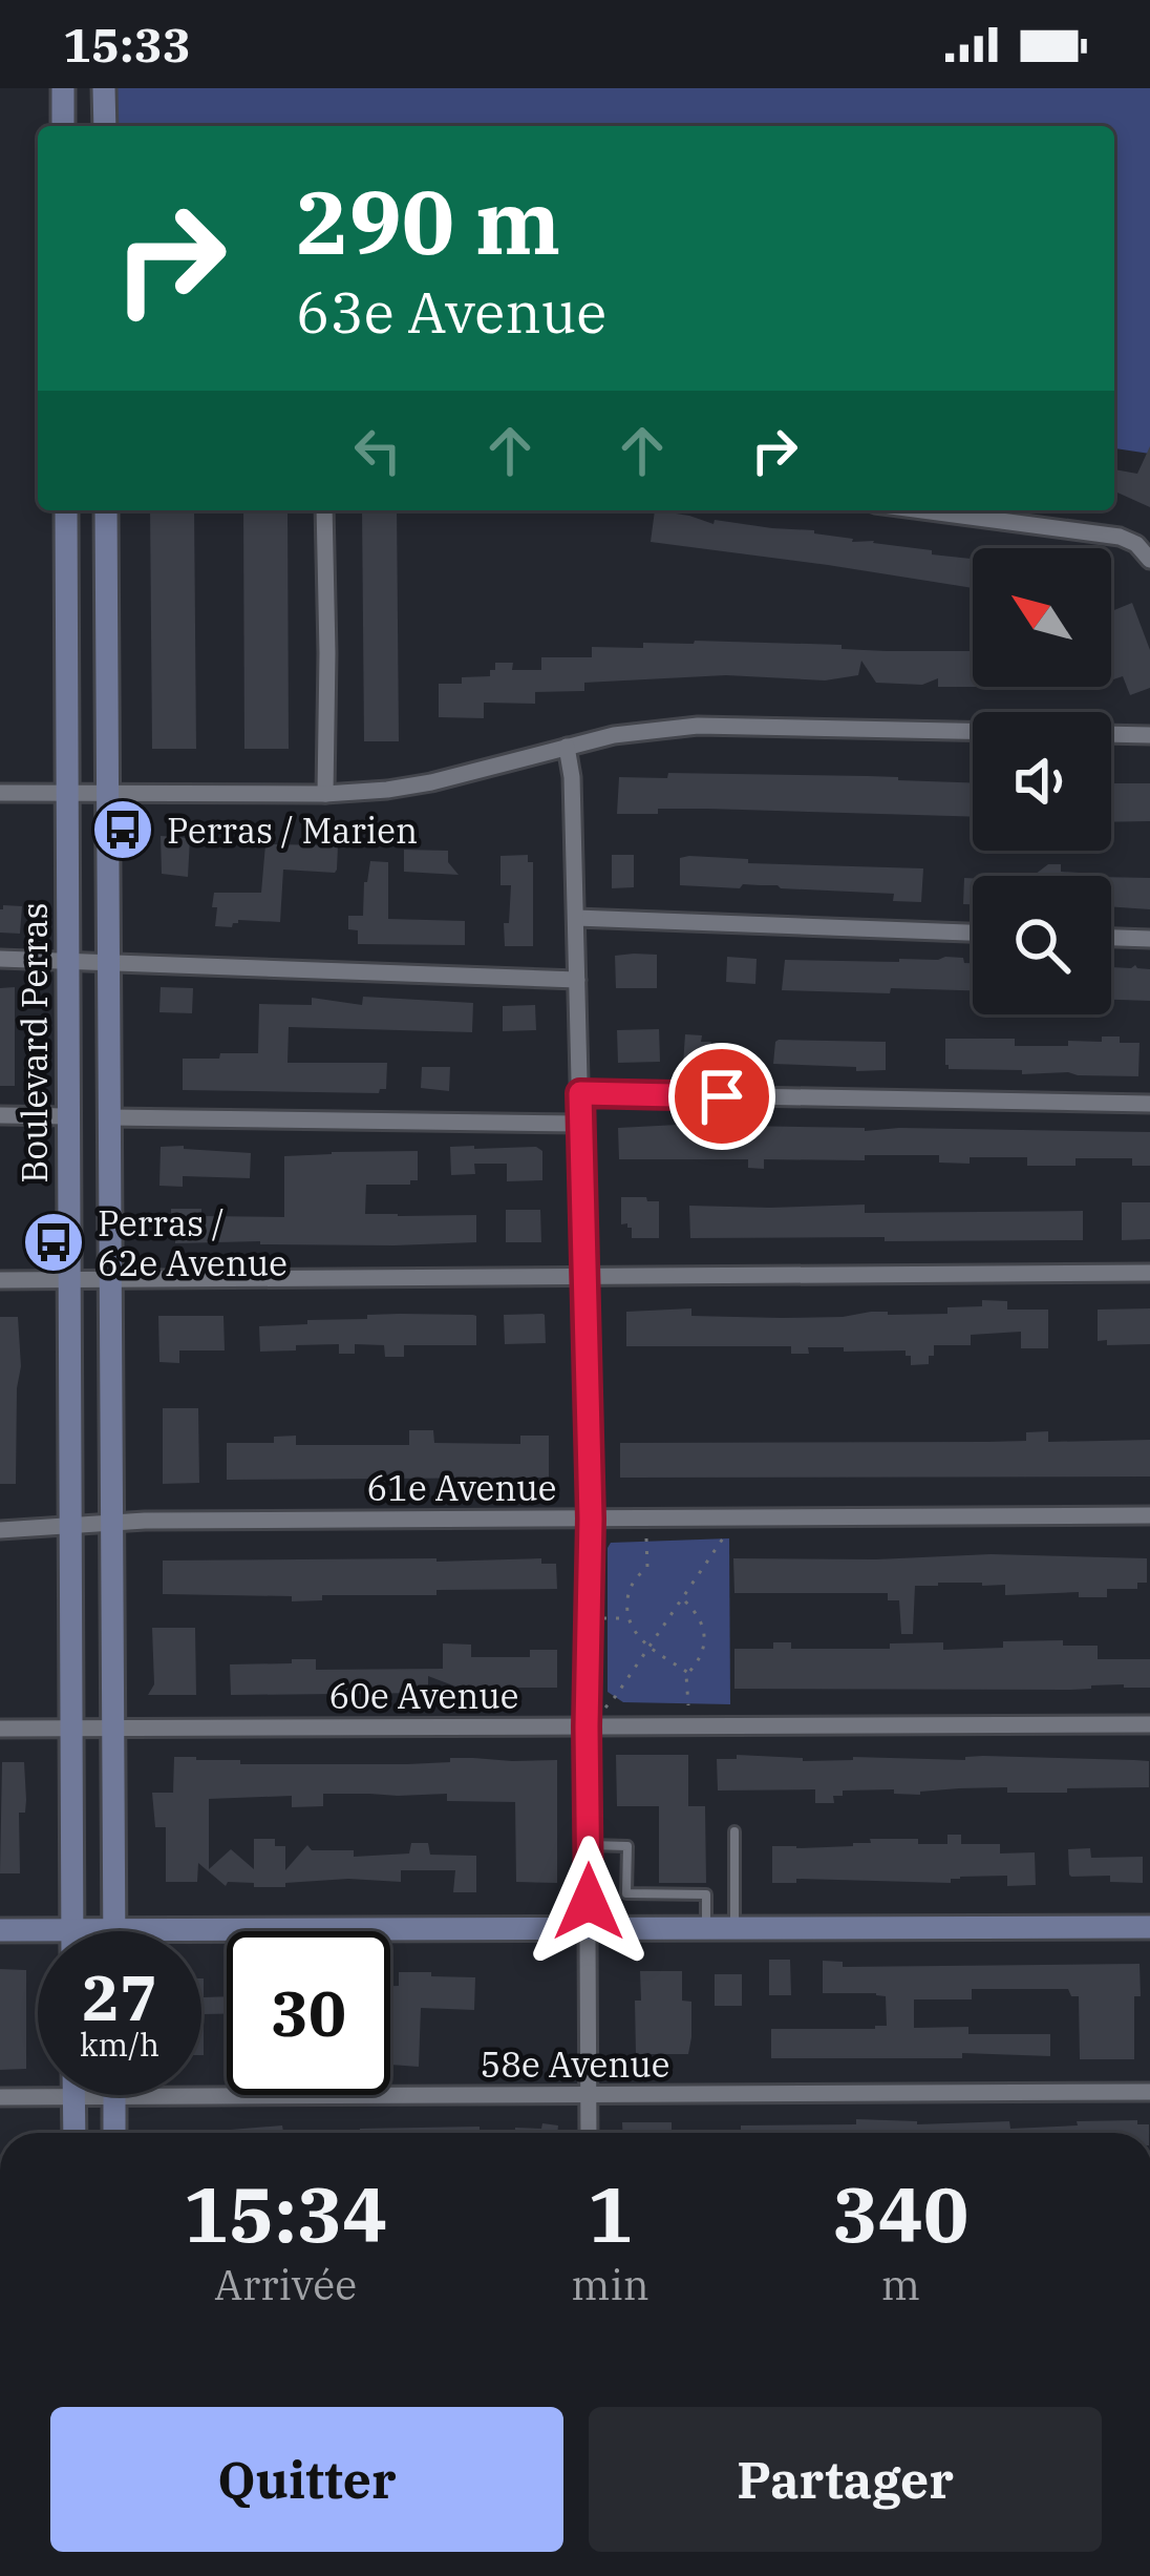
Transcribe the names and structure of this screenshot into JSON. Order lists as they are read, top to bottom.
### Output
{
  "streets": {
    "main road": ["Boulevard Perras"],
    "street": ["61e Avenue", "60e Avenue", "58e Avenue"]
  },
  "crossings": [
    ["Boulevard Perras", "61e Avenue"],
    ["Boulevard Perras", "60e Avenue"]
  ],
  "places": {
    "bus stop": ["Perras / Marien", "Perras / 62e Avenue"]
  },
  "north": "top left",
  "page": {
    "status": "15:33",
    "turn": ["290 m", "63e Avenue"],
    "speed": "27 km/h",
    "limit": "30",
    "eta": [
      "15:34",
      "Arrivée",
      "1",
      "min",
      "340",
      "m"
    ],
    "buttons": ["Quitter", "Partager"]
  }
}
